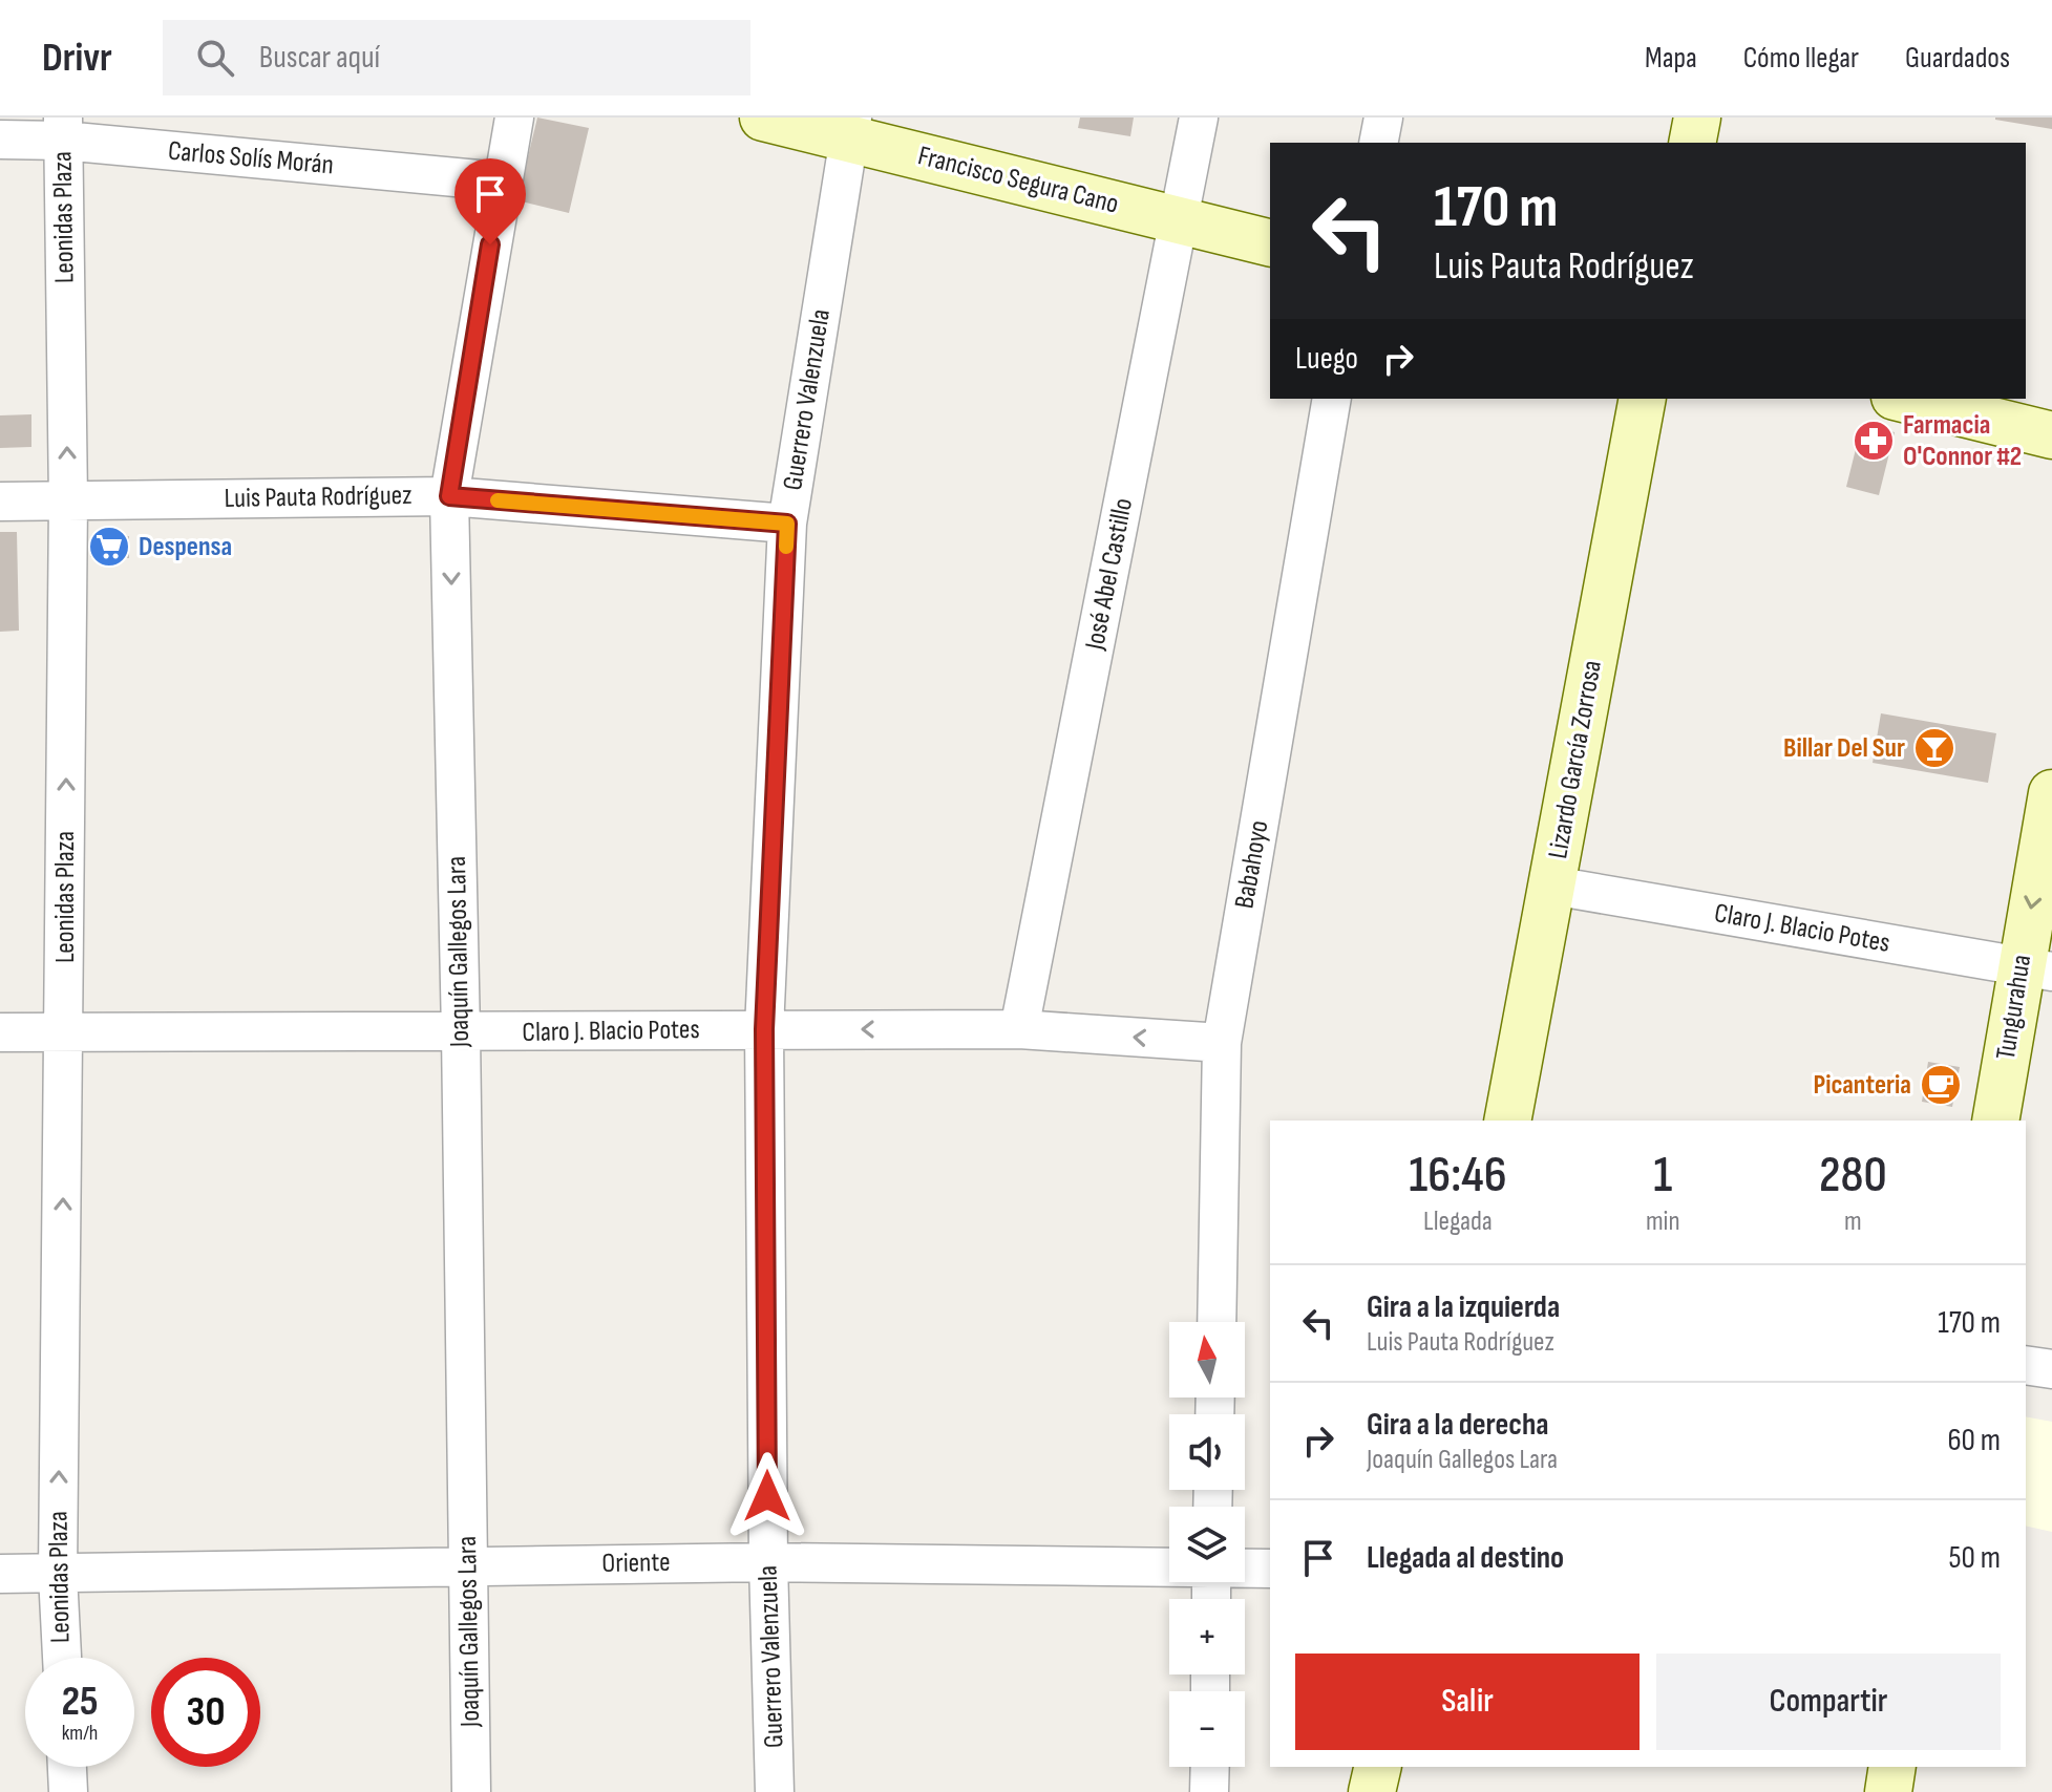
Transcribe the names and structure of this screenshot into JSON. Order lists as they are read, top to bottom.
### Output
{
  "streets": {
    "street": [
      "Carlos Solís Morán",
      "Francisco Segura Cano",
      "Leonidas Plaza",
      "Guerrero Valenzuela",
      "Luis Pauta Rodríguez",
      "José Abel Castillo",
      "Lizardo García Zorrosa",
      "Babahoyo",
      "Claro J. Blacio Potes",
      "Joaquín Gallegos Lara",
      "Tungurahua",
      "Oriente"
    ]
  },
  "crossings": [
    ["Carlos Solís Morán", "Leonidas Plaza"],
    ["Carlos Solís Morán", "Joaquín Gallegos Lara"],
    ["Francisco Segura Cano", "Guerrero Valenzuela"],
    ["Francisco Segura Cano", "José Abel Castillo"],
    ["Leonidas Plaza", "Luis Pauta Rodríguez"],
    ["Leonidas Plaza", "Claro J. Blacio Potes"],
    ["Leonidas Plaza", "Oriente"],
    ["Guerrero Valenzuela", "Luis Pauta Rodríguez"],
    ["Guerrero Valenzuela", "Claro J. Blacio Potes"],
    ["Guerrero Valenzuela", "Oriente"],
    ["Luis Pauta Rodríguez", "Joaquín Gallegos Lara"],
    ["José Abel Castillo", "Claro J. Blacio Potes"],
    ["Lizardo García Zorrosa", "Claro J. Blacio Potes"],
    ["Babahoyo", "Claro J. Blacio Potes"],
    ["Claro J. Blacio Potes", "Joaquín Gallegos Lara"],
    ["Claro J. Blacio Potes", "Tungurahua"],
    ["Joaquín Gallegos Lara", "Oriente"]
  ],
  "one_way": ["Leonidas Plaza", "Tungurahua"],
  "places": {
    "pharmacy": ["Farmacia O'Connor #2"],
    "supermarket": ["Despensa"],
    "bar": ["Billar Del Sur"],
    "cafe": ["Picanteria"]
  },
  "north": "top",
  "page": {
    "header": "Drivr",
    "search": "Buscar aquí",
    "nav": ["Mapa", "Cómo llegar", "Guardados"],
    "turn": ["170 m", "Luis Pauta Rodríguez"],
    "then": "Luego",
    "eta": [
      "16:46",
      "Llegada",
      "1",
      "min",
      "280",
      "m"
    ],
    "list": [
      {
        "name": "Gira a la izquierda",
        "note": "Luis Pauta Rodríguez",
        "value": "170 m"
      },
      {
        "name": "Gira a la derecha",
        "note": "Joaquín Gallegos Lara",
        "value": "60 m"
      },
      {
        "name": "Llegada al destino",
        "value": "50 m"
      }
    ],
    "map_buttons": ["+", "−"],
    "buttons": ["Salir", "Compartir"],
    "speed": "25 km/h",
    "limit": "30"
  }
}
